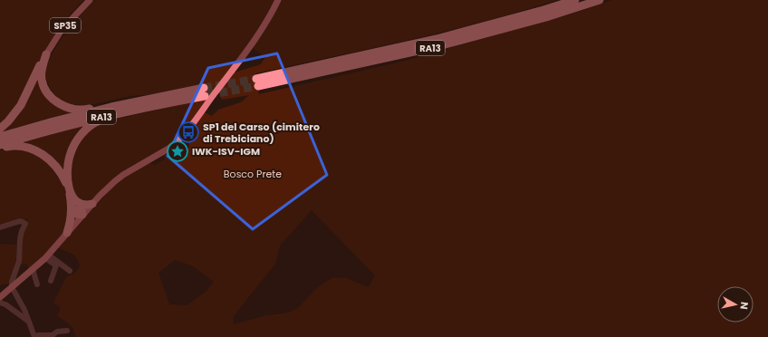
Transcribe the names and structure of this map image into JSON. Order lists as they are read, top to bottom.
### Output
{
  "streets": {
    "highway": ["RA13"],
    "main road": ["SP35"]
  },
  "parks": ["Bosco Prete"],
  "places": {
    "bus stop": ["SP1 del Carso (cimitero di Trebiciano)"],
    "place": ["IWK-ISV-IGM"]
  },
  "north": "right"
}
